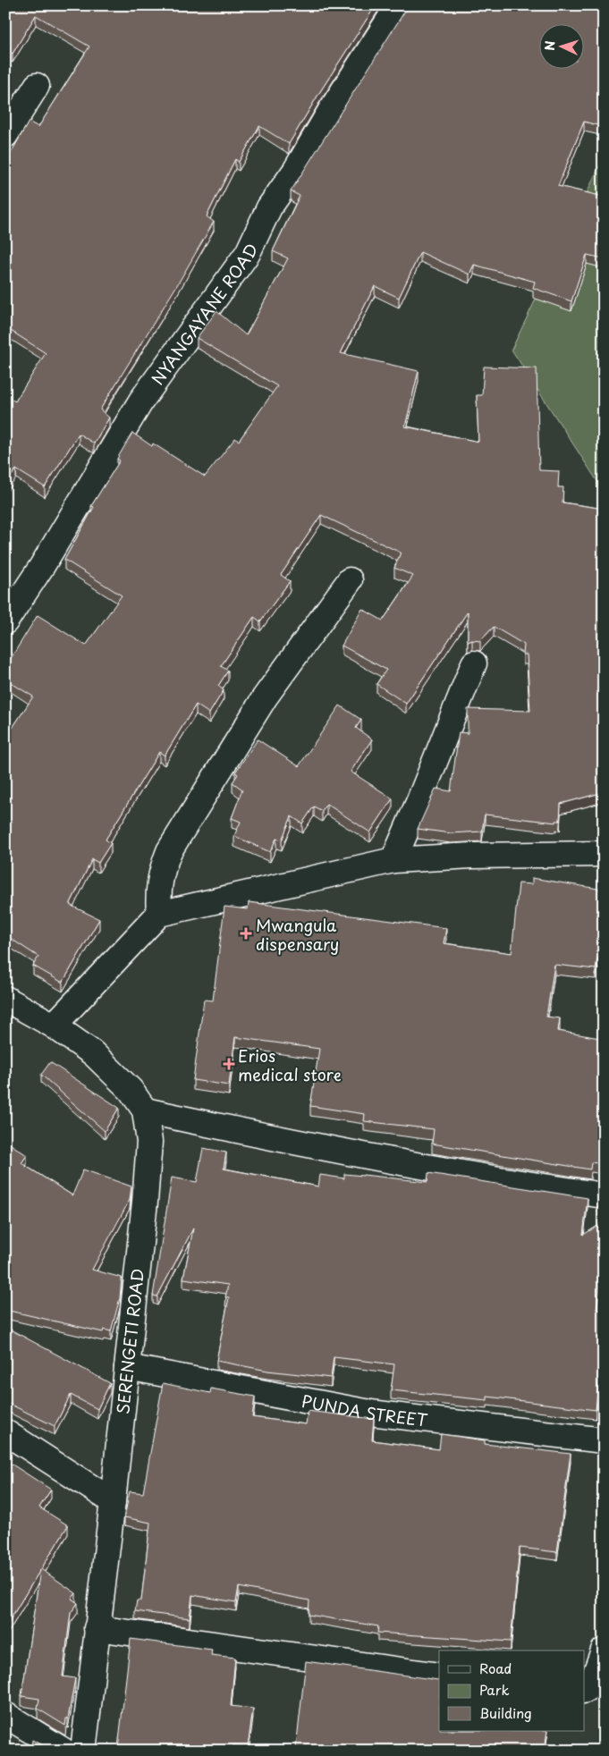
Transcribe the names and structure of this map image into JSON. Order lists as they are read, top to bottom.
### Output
{
  "streets": {
    "street": ["NYANGAYANE ROAD", "SERENGETI ROAD", "PUNDA STREET"]
  },
  "crossings": [
    ["SERENGETI ROAD", "PUNDA STREET"]
  ],
  "places": {
    "health": ["Mwangula dispensary", "Erios medical store"]
  },
  "legend": ["Road", "Park", "Building"],
  "north": "left"
}
